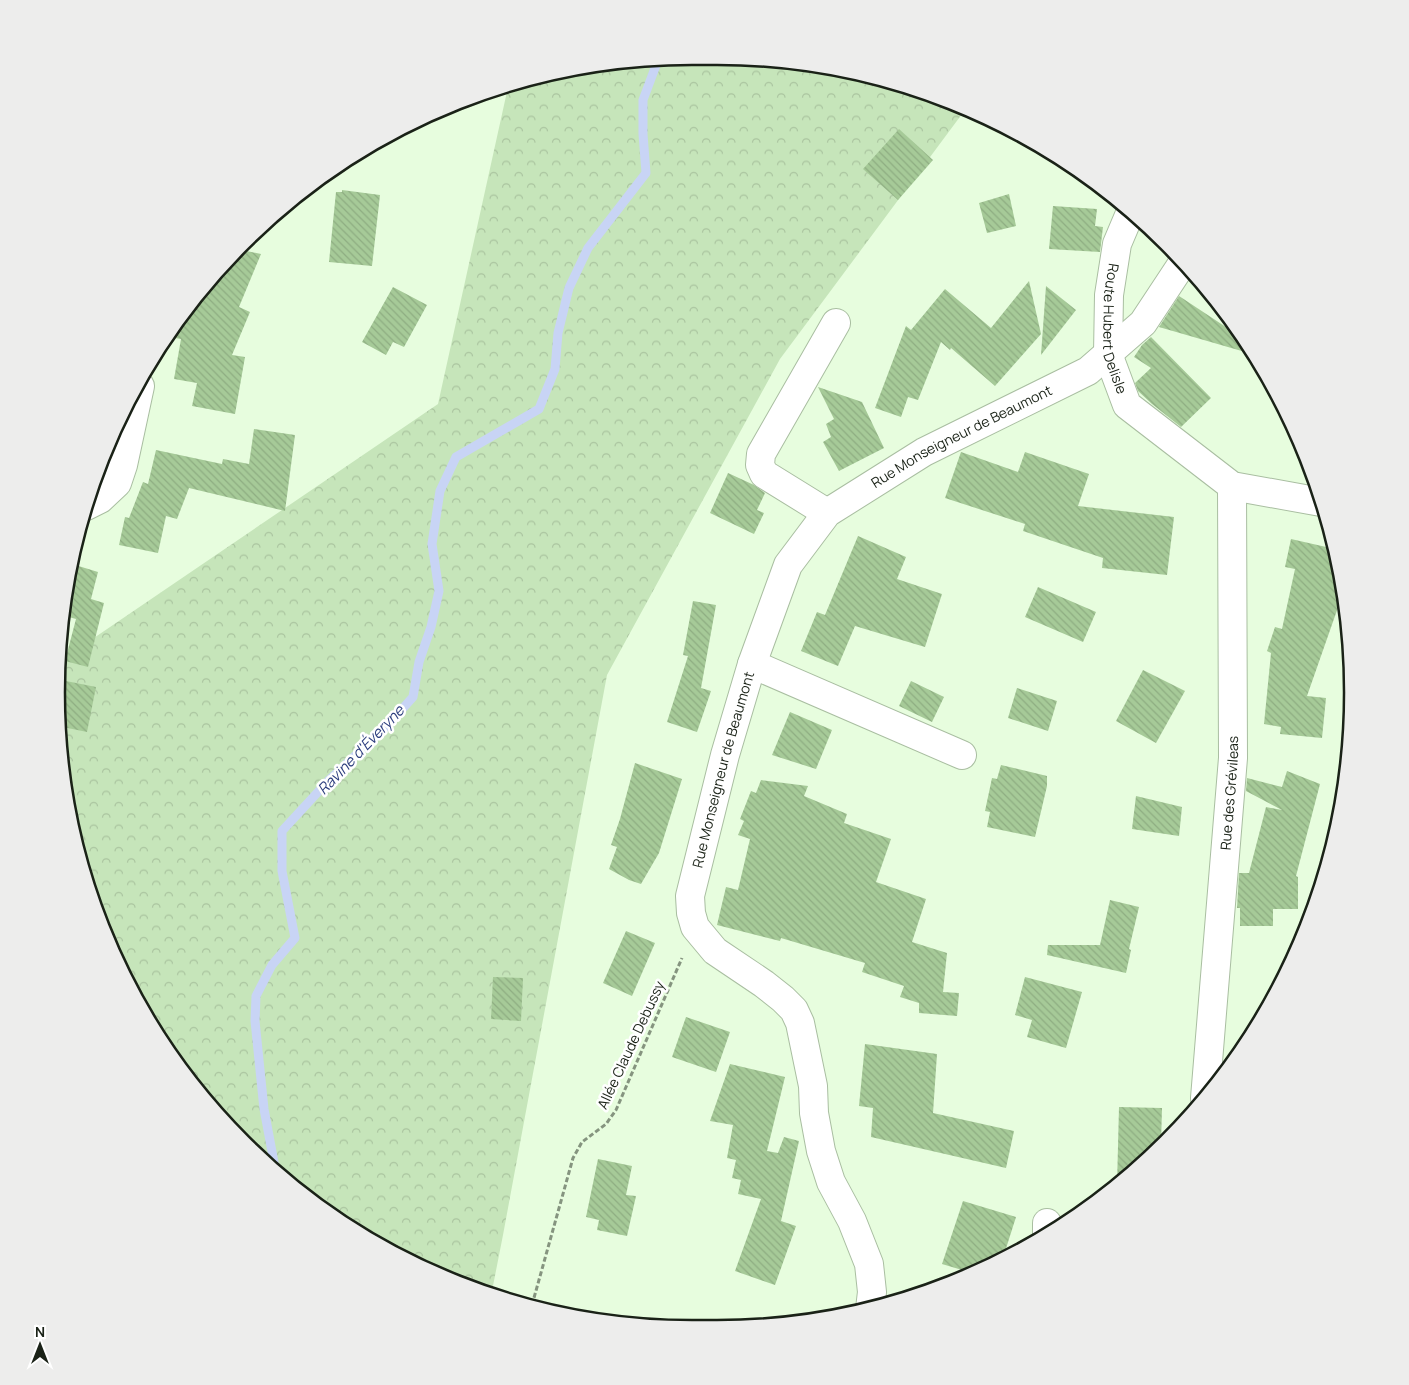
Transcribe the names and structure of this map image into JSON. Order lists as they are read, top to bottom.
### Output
{
  "streets": {
    "street": ["Route Hubert Delisle", "Rue Monseigneur de Beaumont", "Rue des Grévileas"],
    "path": ["Allée Claude Debussy"]
  },
  "crossings": [
    ["Route Hubert Delisle", "Rue Monseigneur de Beaumont"],
    ["Route Hubert Delisle", "Rue des Grévileas"],
    ["Rue Monseigneur de Beaumont", "Allée Claude Debussy"]
  ],
  "water": ["Ravine d'Éveryne"],
  "north": "top"
}
